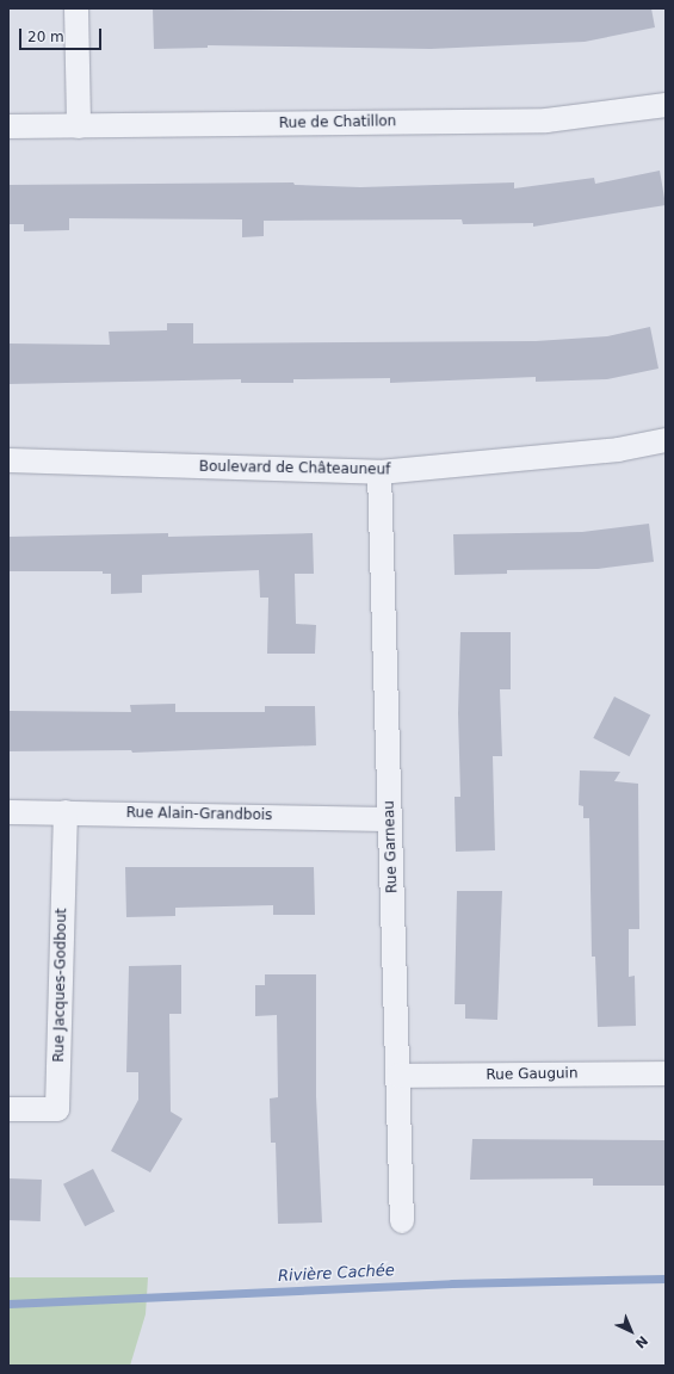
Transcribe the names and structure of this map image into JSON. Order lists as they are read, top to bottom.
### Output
{
  "streets": {
    "street": [
      "Rue de Chatillon",
      "Boulevard de Châteauneuf",
      "Rue Alain-Grandbois",
      "Rue Garneau",
      "Rue Jacques-Godbout",
      "Rue Gauguin"
    ]
  },
  "crossings": [
    ["Boulevard de Châteauneuf", "Rue Garneau"],
    ["Rue Alain-Grandbois", "Rue Garneau"],
    ["Rue Alain-Grandbois", "Rue Jacques-Godbout"],
    ["Rue Garneau", "Rue Gauguin"]
  ],
  "water": ["Rivière Cachée"],
  "scale_bar": "20 m",
  "north": "bottom right"
}
